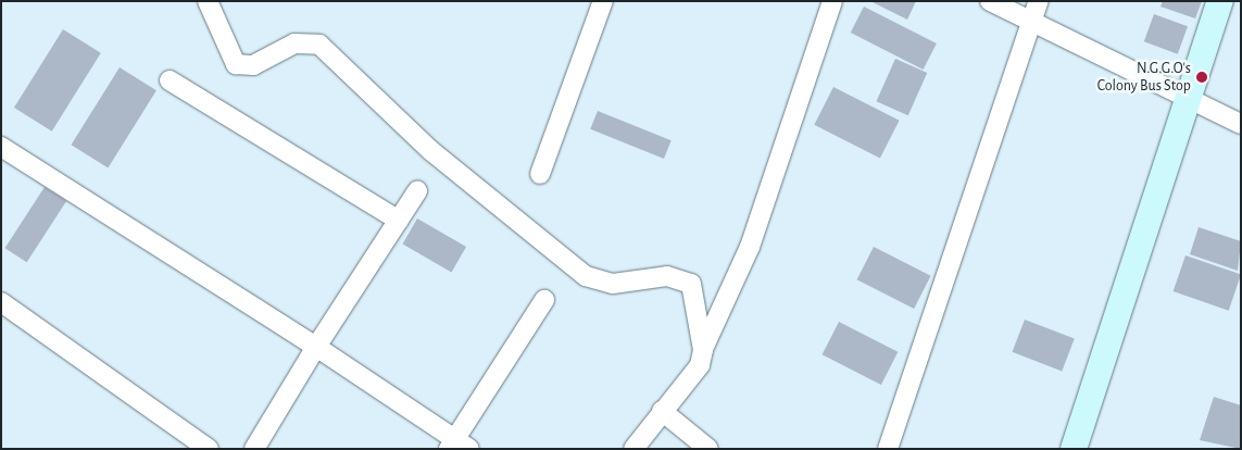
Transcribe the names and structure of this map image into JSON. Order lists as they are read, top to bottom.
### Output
{
  "places": ["N.G.G.O's Colony Bus Stop"]
}
